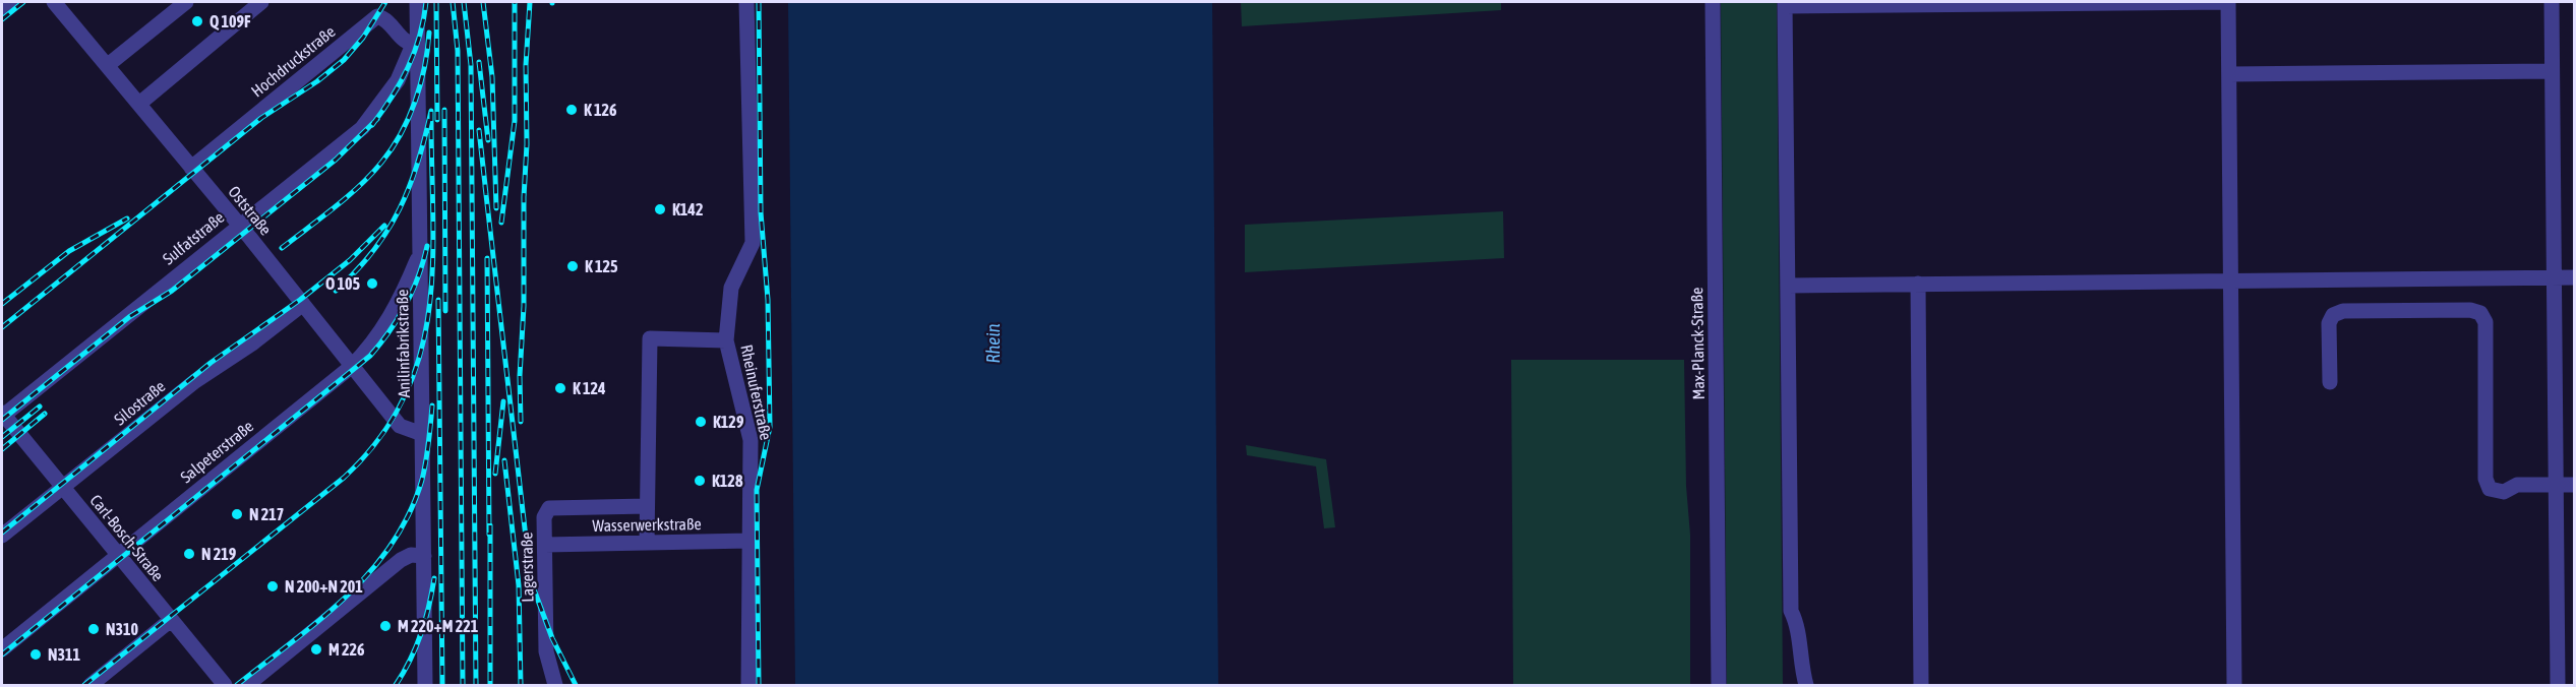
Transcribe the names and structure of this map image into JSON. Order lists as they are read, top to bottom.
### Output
{
  "streets": {
    "street": [
      "Hochdruckstraße",
      "Oststraße",
      "Sulfatstraße",
      "Anilinfabrikstraße",
      "Max-Planck-Straße",
      "Rheinuferstraße",
      "Silostraße",
      "Salpeterstraße",
      "Wasserwerkstraße",
      "Carl-Bosch-Straße",
      "Lagerstraße"
    ]
  },
  "crossings": [
    ["Hochdruckstraße", "Oststraße"],
    ["Hochdruckstraße", "Sulfatstraße"],
    ["Hochdruckstraße", "Anilinfabrikstraße"],
    ["Oststraße", "Sulfatstraße"],
    ["Oststraße", "Anilinfabrikstraße"],
    ["Oststraße", "Silostraße"],
    ["Oststraße", "Salpeterstraße"],
    ["Sulfatstraße", "Anilinfabrikstraße"],
    ["Sulfatstraße", "Carl-Bosch-Straße"],
    ["Anilinfabrikstraße", "Salpeterstraße"],
    ["Rheinuferstraße", "Wasserwerkstraße"],
    ["Silostraße", "Carl-Bosch-Straße"],
    ["Salpeterstraße", "Carl-Bosch-Straße"],
    ["Wasserwerkstraße", "Lagerstraße"]
  ],
  "water": ["Rhein"],
  "places": [
    "Q 109F",
    "K 126",
    "K142",
    "K 125",
    "O 105",
    "K 124",
    "K129",
    "K128",
    "N 217",
    "N 219",
    "N 200+N 201",
    "M 220+M 221",
    "N310",
    "M 226",
    "N311"
  ]
}
